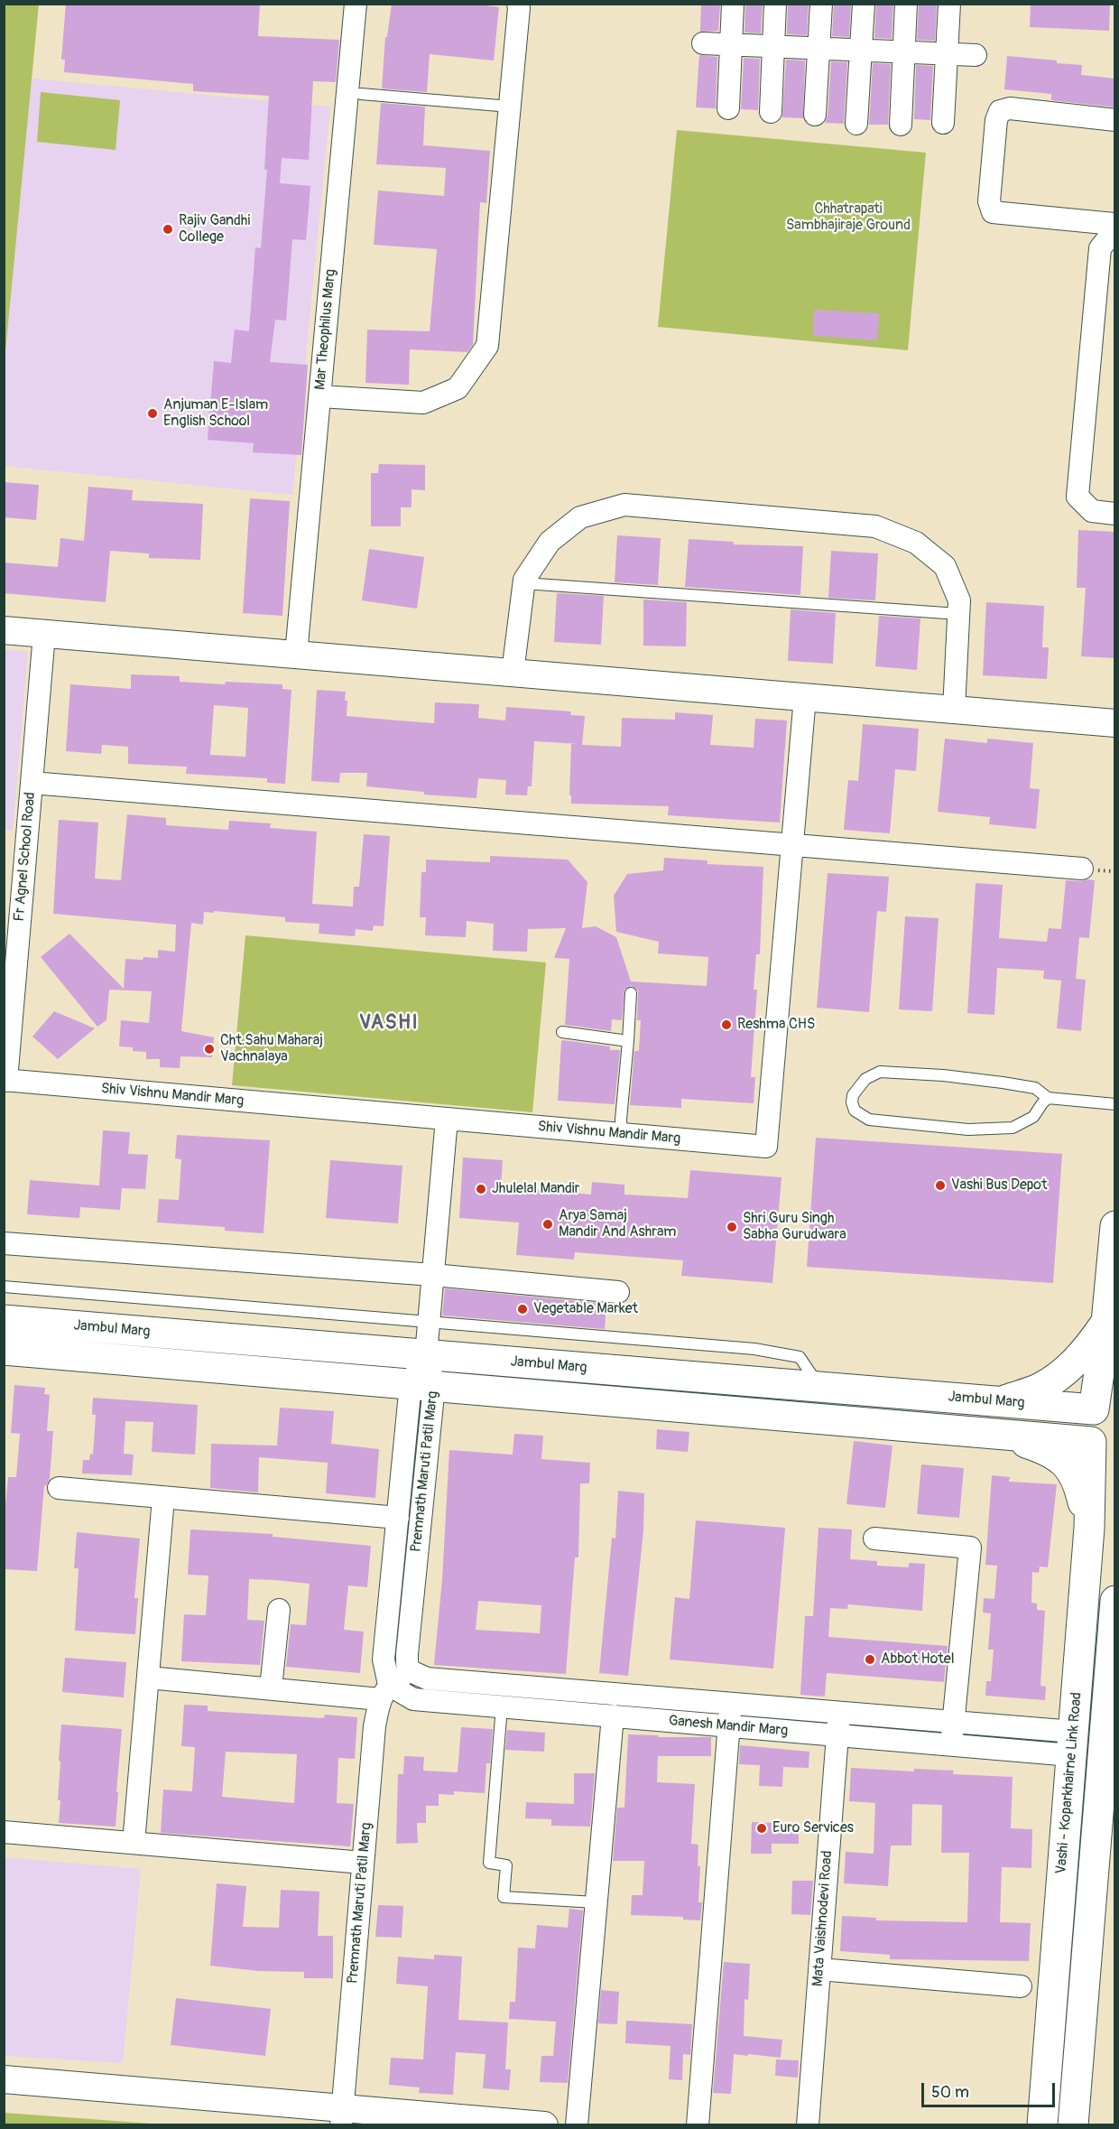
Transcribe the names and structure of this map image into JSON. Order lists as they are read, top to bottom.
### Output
{
  "streets": {
    "main road": ["Jambul Marg", "Vashi - Koparkhairne Link Road"],
    "street": [
      "Mar Theophilus Marg",
      "Fr Agnel School Road",
      "Shiv Vishnu Mandir Marg",
      "Premnath Maruti Patil Marg",
      "Ganesh Mandir Marg",
      "Mata Vaishnodevi Road"
    ]
  },
  "crossings": [
    ["Fr Agnel School Road", "Shiv Vishnu Mandir Marg"],
    ["Jambul Marg", "Premnath Maruti Patil Marg"],
    ["Jambul Marg", "Vashi - Koparkhairne Link Road"],
    ["Premnath Maruti Patil Marg", "Ganesh Mandir Marg"],
    ["Ganesh Mandir Marg", "Vashi - Koparkhairne Link Road"],
    ["Ganesh Mandir Marg", "Mata Vaishnodevi Road"]
  ],
  "districts": ["VASHI"],
  "parks": ["Chhatrapati Sambhajiraje Ground"],
  "places": [
    "Rajiv Gandhi College",
    "Anjuman E-Islam English School",
    "Reshma CHS",
    "Cht.Sahu Maharaj Vachnalaya",
    "Vashi Bus Depot",
    "Jhulelal Mandir",
    "Arya Samaj Mandir And Ashram",
    "Shri Guru Singh Sabha Gurudwara",
    "Vegetable Market",
    "Abbot Hotel",
    "Euro Services"
  ],
  "scale_bar": "50 m"
}
